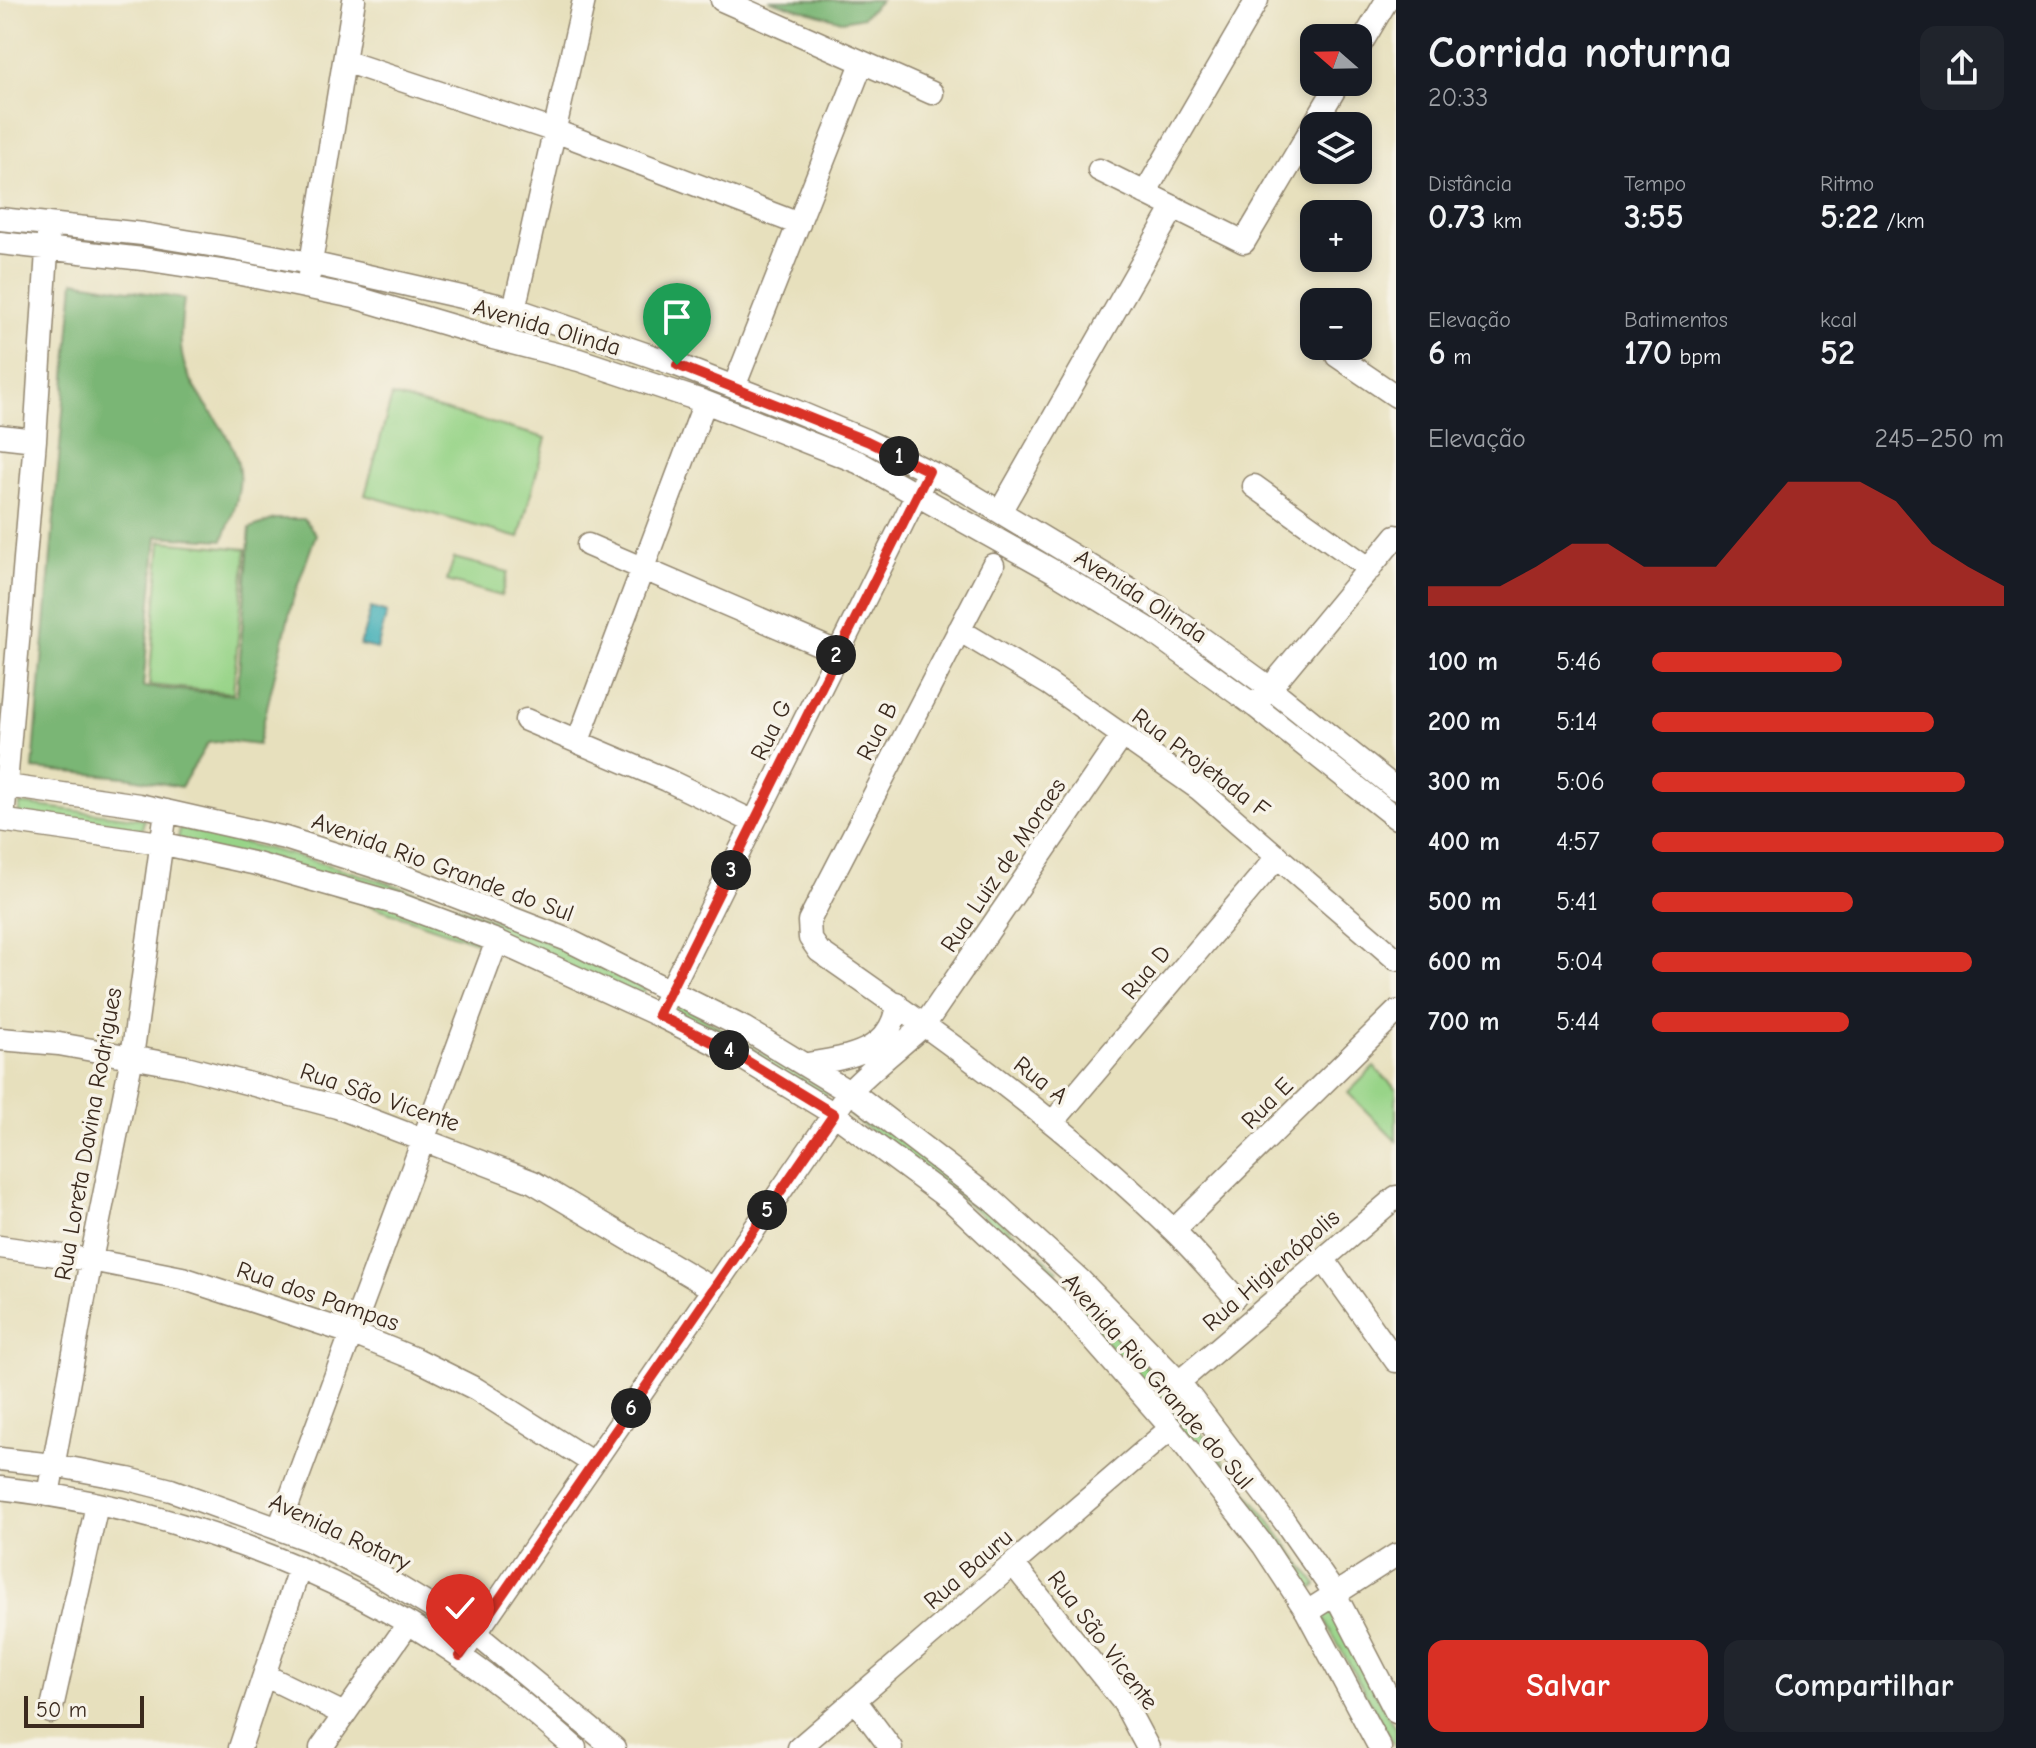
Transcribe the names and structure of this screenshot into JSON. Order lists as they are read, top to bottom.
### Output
{
  "streets": {
    "street": [
      "Avenida Olinda",
      "Rua G",
      "Rua B",
      "Rua Projetada F",
      "Rua Luiz de Moraes",
      "Avenida Rio Grande do Sul",
      "Rua D",
      "Rua A",
      "Rua São Vicente",
      "Rua E",
      "Rua Loreta Davina Rodrigues",
      "Rua Higienópolis",
      "Rua dos Pampas",
      "Avenida Rotary",
      "Rua Bauru"
    ]
  },
  "crossings": [
    ["Avenida Olinda", "Rua G"],
    ["Rua G", "Avenida Rio Grande do Sul"],
    ["Rua B", "Rua Projetada F"],
    ["Rua B", "Rua A"],
    ["Rua Projetada F", "Rua Luiz de Moraes"],
    ["Rua Projetada F", "Rua D"],
    ["Rua Luiz de Moraes", "Avenida Rio Grande do Sul"],
    ["Rua Luiz de Moraes", "Rua A"],
    ["Rua Luiz de Moraes", "Rua São Vicente"],
    ["Rua Luiz de Moraes", "Rua dos Pampas"],
    ["Rua Luiz de Moraes", "Avenida Rotary"],
    ["Avenida Rio Grande do Sul", "Rua Loreta Davina Rodrigues"],
    ["Avenida Rio Grande do Sul", "Rua Higienópolis"],
    ["Avenida Rio Grande do Sul", "Rua Bauru"],
    ["Rua D", "Rua A"],
    ["Rua A", "Rua E"],
    ["Rua São Vicente", "Rua Loreta Davina Rodrigues"],
    ["Rua São Vicente", "Rua Bauru"],
    ["Rua Loreta Davina Rodrigues", "Rua dos Pampas"],
    ["Rua Loreta Davina Rodrigues", "Avenida Rotary"]
  ],
  "scale_bar": "50 m",
  "north": "left",
  "page": {
    "heading": ["Corrida noturna", "20:33"],
    "map_buttons": ["+", "−"],
    "stats": [
      ["Distância", "0.73 km"],
      ["Tempo", "3:55"],
      ["Ritmo", "5:22 /km"],
      ["Elevação", "6 m"],
      ["Batimentos", "170 bpm"],
      ["kcal", "52"]
    ],
    "chart": ["Elevação", "245–250 m"],
    "pins": [
      "1",
      "2",
      "3",
      "4",
      "5",
      "6"
    ],
    "list": [
      {
        "name": "100 m",
        "note": "5:46"
      },
      {
        "name": "200 m",
        "note": "5:14"
      },
      {
        "name": "300 m",
        "note": "5:06"
      },
      {
        "name": "400 m",
        "note": "4:57"
      },
      {
        "name": "500 m",
        "note": "5:41"
      },
      {
        "name": "600 m",
        "note": "5:04"
      },
      {
        "name": "700 m",
        "note": "5:44"
      }
    ],
    "buttons": ["Salvar", "Compartilhar"],
    "scale": "50 m"
  }
}
